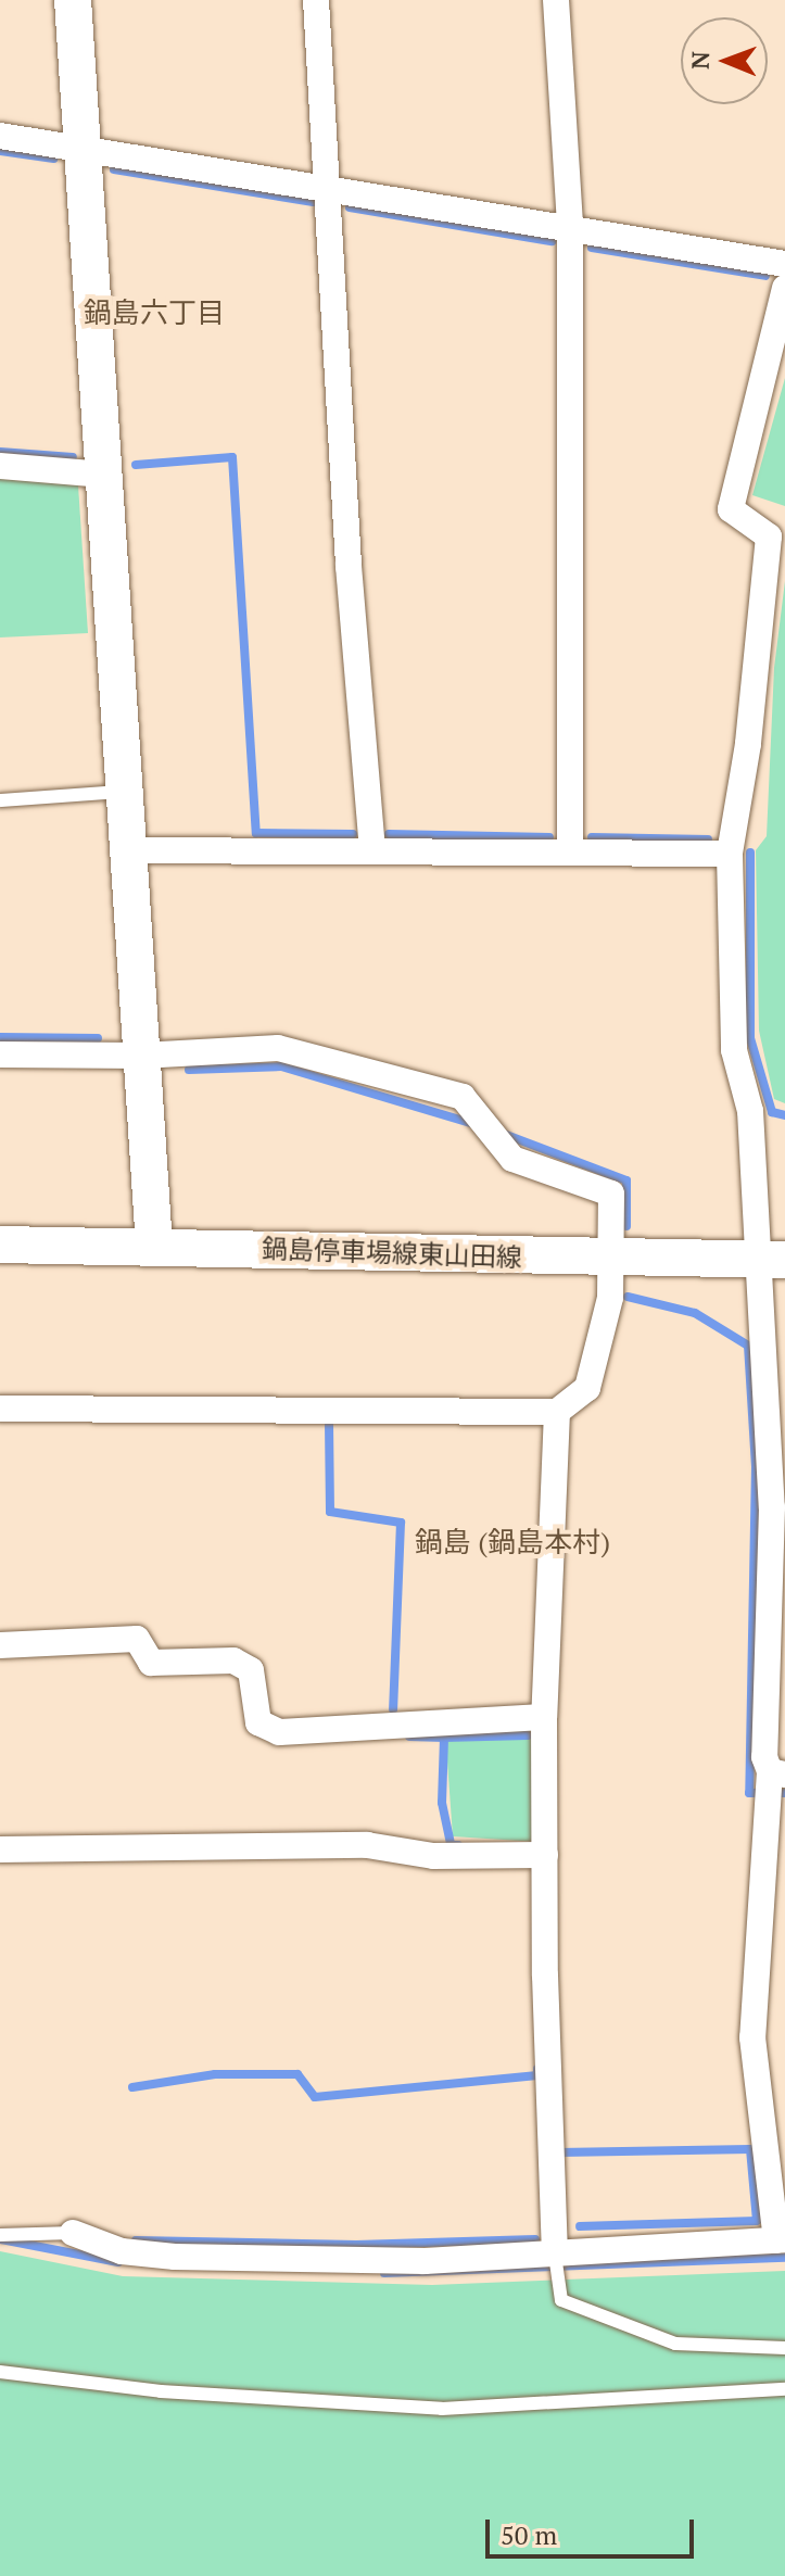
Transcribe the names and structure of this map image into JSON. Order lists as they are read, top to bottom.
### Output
{
  "streets": {
    "street": ["鍋島停車場線東山田線"]
  },
  "districts": ["鍋島六丁目", "鍋島 (鍋島本村)"],
  "scale_bar": "50 m",
  "north": "left"
}
